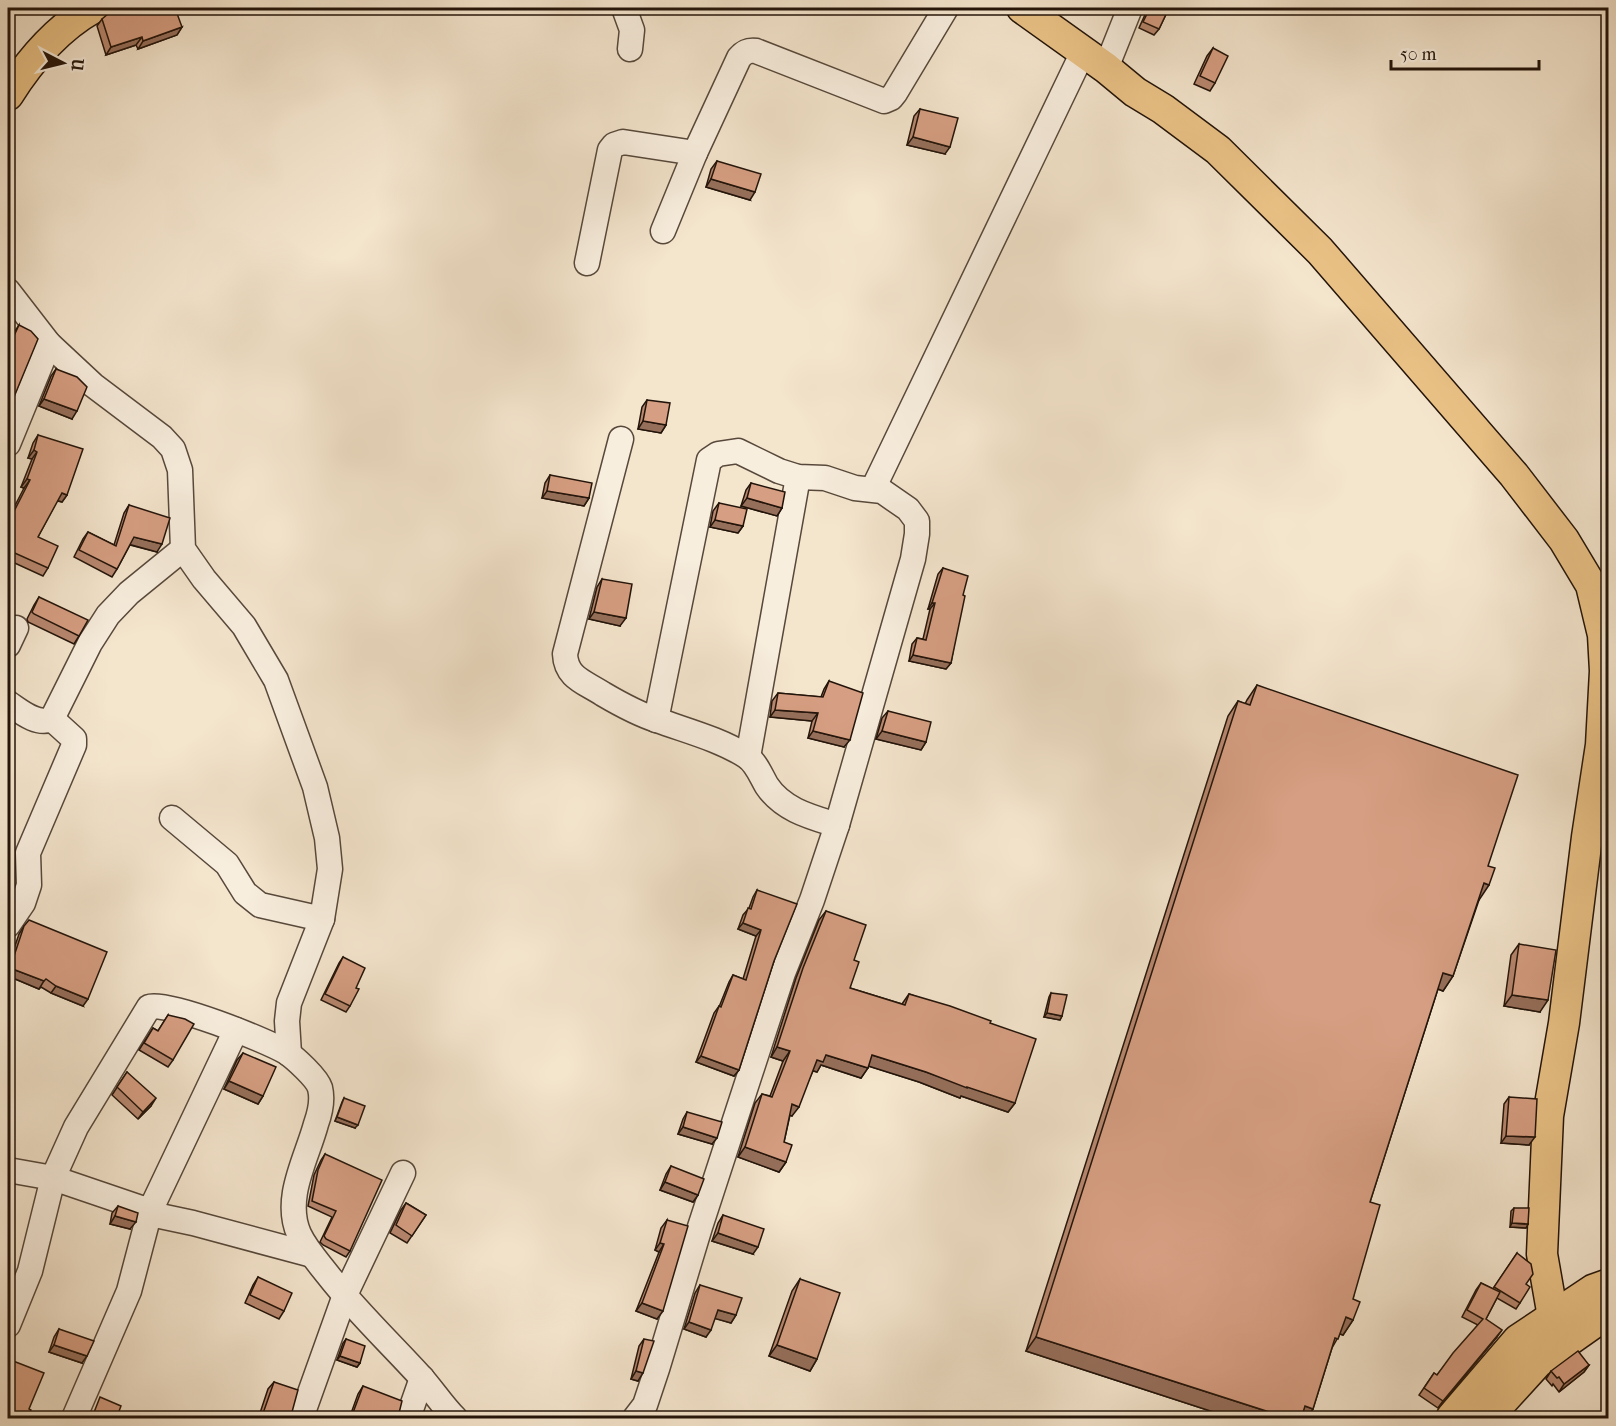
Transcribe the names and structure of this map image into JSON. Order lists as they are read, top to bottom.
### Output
{
  "scale_bar": "50 m",
  "north": "right"
}
